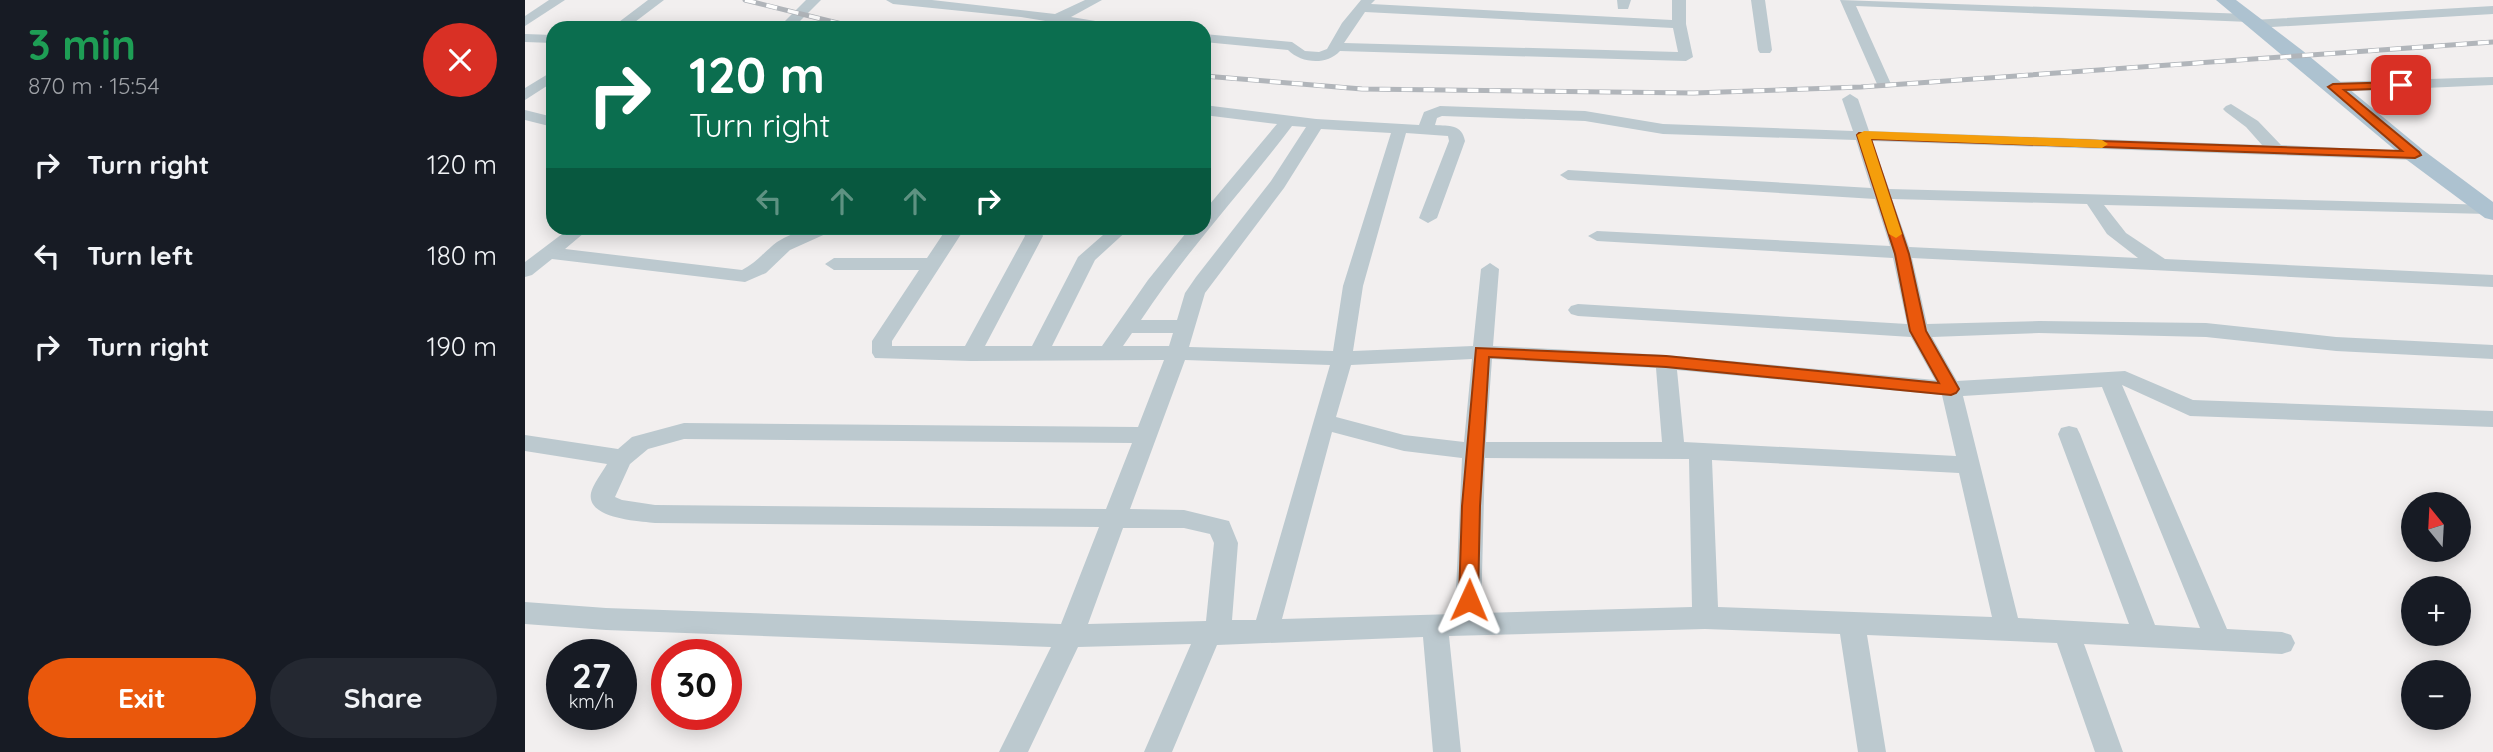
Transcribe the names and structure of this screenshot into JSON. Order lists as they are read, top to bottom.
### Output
{
  "north": "top",
  "page": {
    "heading": ["3 min", "870 m · 15:54"],
    "turn": ["120 m", "Turn right"],
    "list": [
      {
        "name": "Turn right",
        "value": "120 m"
      },
      {
        "name": "Turn left",
        "value": "180 m"
      },
      {
        "name": "Turn right",
        "value": "190 m"
      }
    ],
    "map_buttons": ["+", "−"],
    "speed": "27 km/h",
    "limit": "30",
    "buttons": ["Exit", "Share"]
  }
}
